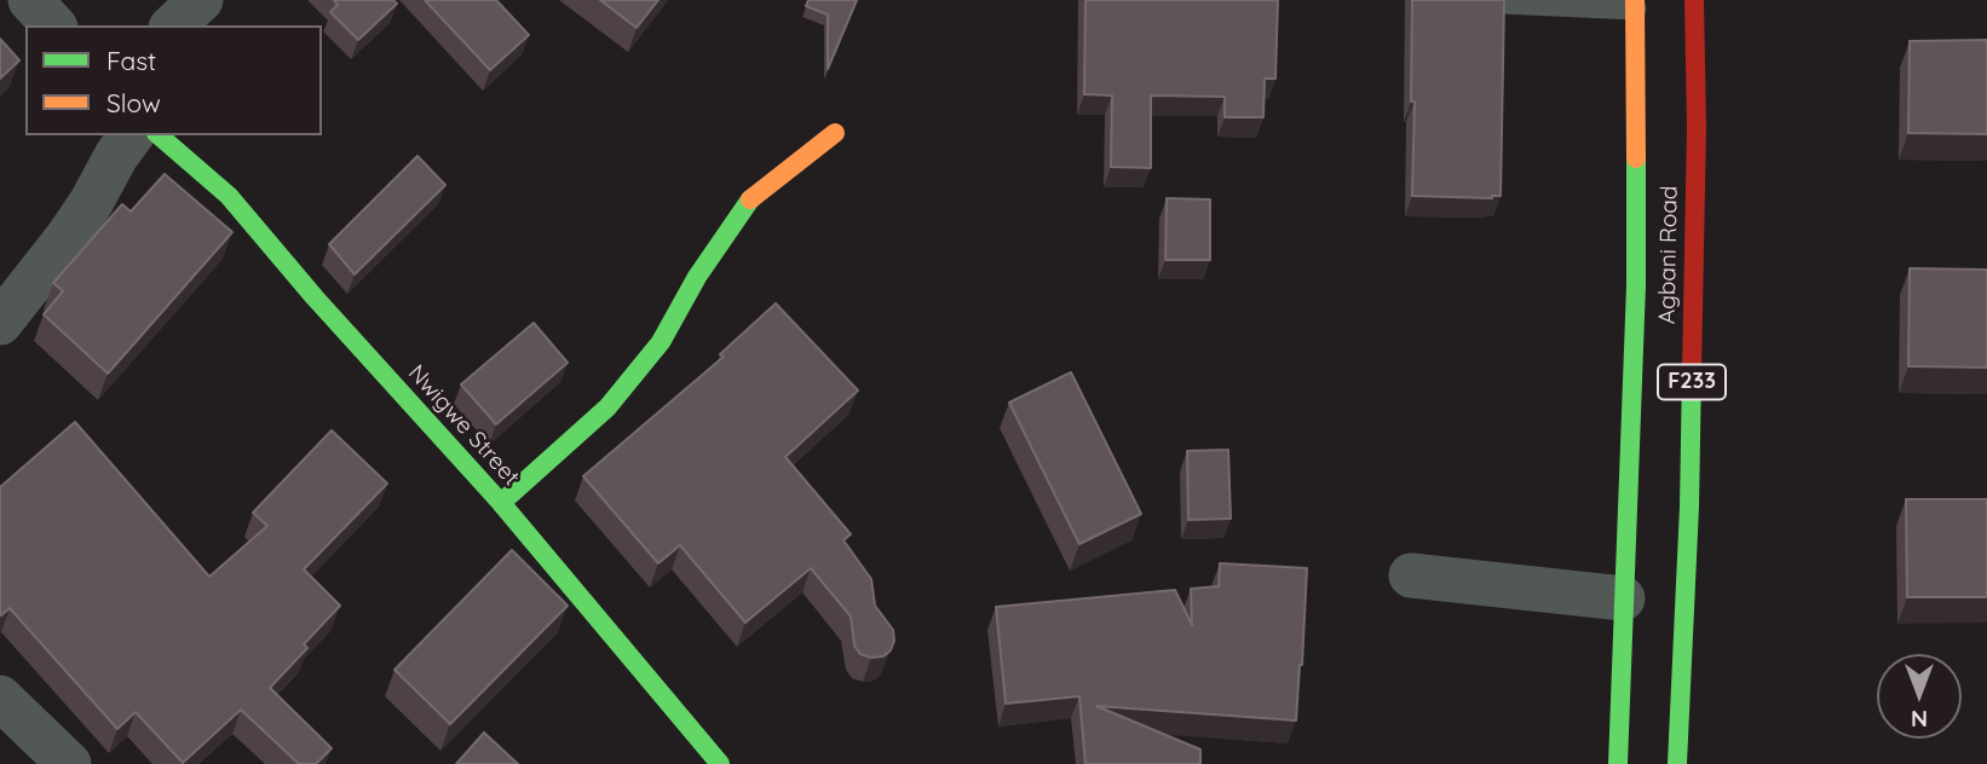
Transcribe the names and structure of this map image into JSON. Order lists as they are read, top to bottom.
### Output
{
  "streets": {
    "main road": ["Agbani Road", "F233", "Nwigwe Street"]
  },
  "legend": ["Fast", "Slow"],
  "north": "bottom"
}
